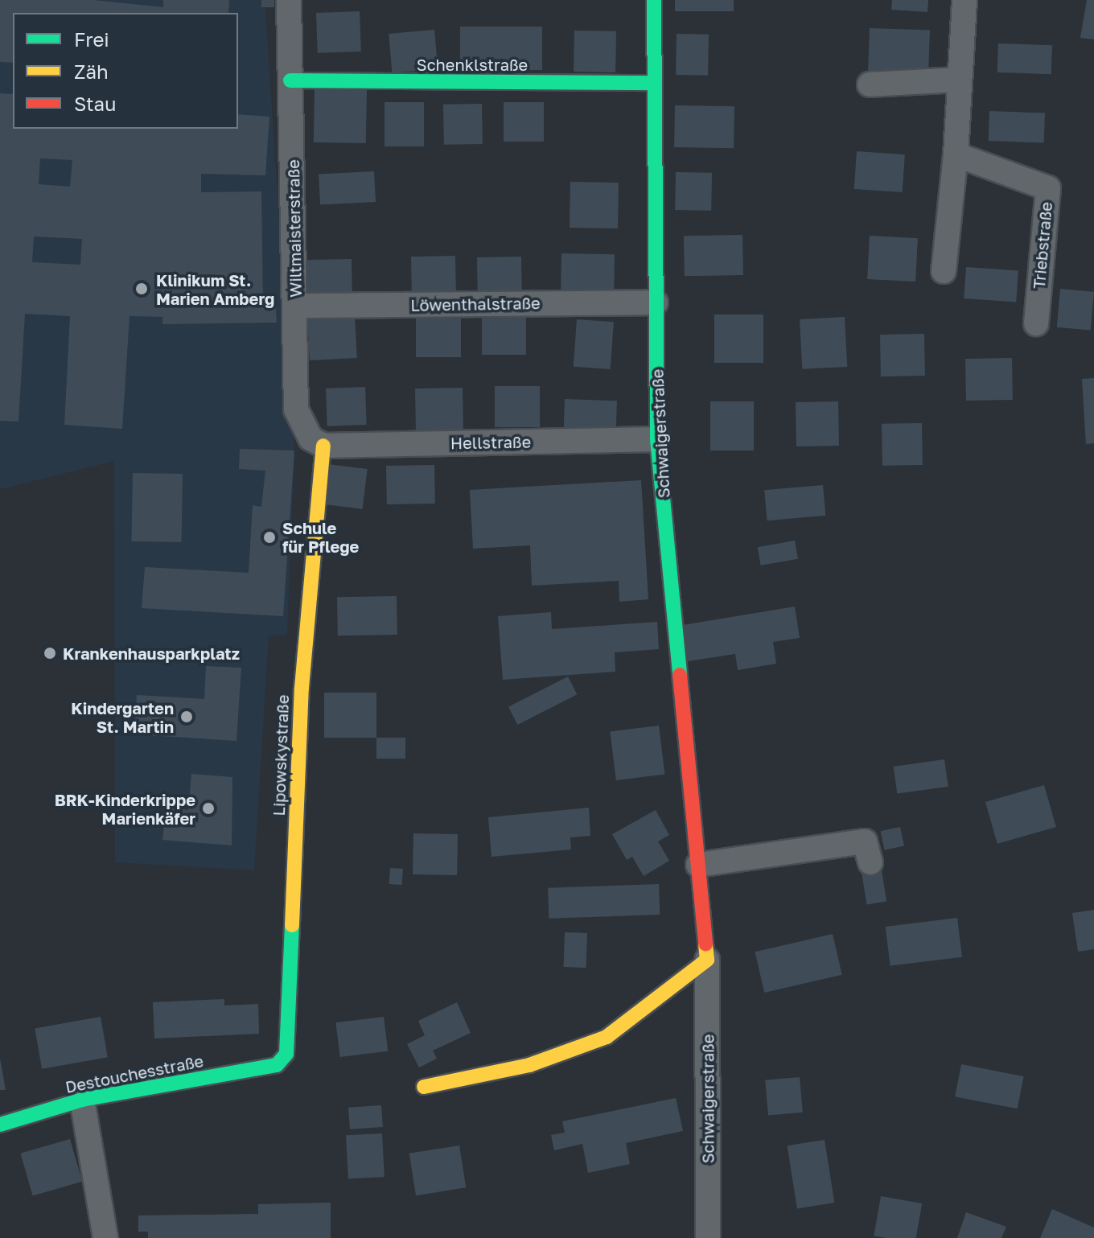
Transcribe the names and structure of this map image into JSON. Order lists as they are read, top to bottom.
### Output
{
  "streets": {
    "street": [
      "Schenklstraße",
      "Wiltmaisterstraße",
      "Triebstraße",
      "Löwenthalstraße",
      "Schwaigerstraße",
      "Hellstraße",
      "Lipowskystraße",
      "Destouchesstraße"
    ]
  },
  "crossings": [
    ["Schenklstraße", "Wiltmaisterstraße"],
    ["Schenklstraße", "Schwaigerstraße"],
    ["Wiltmaisterstraße", "Löwenthalstraße"],
    ["Wiltmaisterstraße", "Hellstraße"],
    ["Wiltmaisterstraße", "Lipowskystraße"],
    ["Löwenthalstraße", "Schwaigerstraße"],
    ["Schwaigerstraße", "Hellstraße"],
    ["Hellstraße", "Lipowskystraße"],
    ["Lipowskystraße", "Destouchesstraße"]
  ],
  "places": [
    "Klinikum St. Marien Amberg",
    "Schule für Pflege",
    "Krankenhausparkplatz",
    "Kindergarten St. Martin",
    "BRK-Kinderkrippe Marienkäfer"
  ],
  "legend": ["Frei", "Zäh", "Stau"]
}
